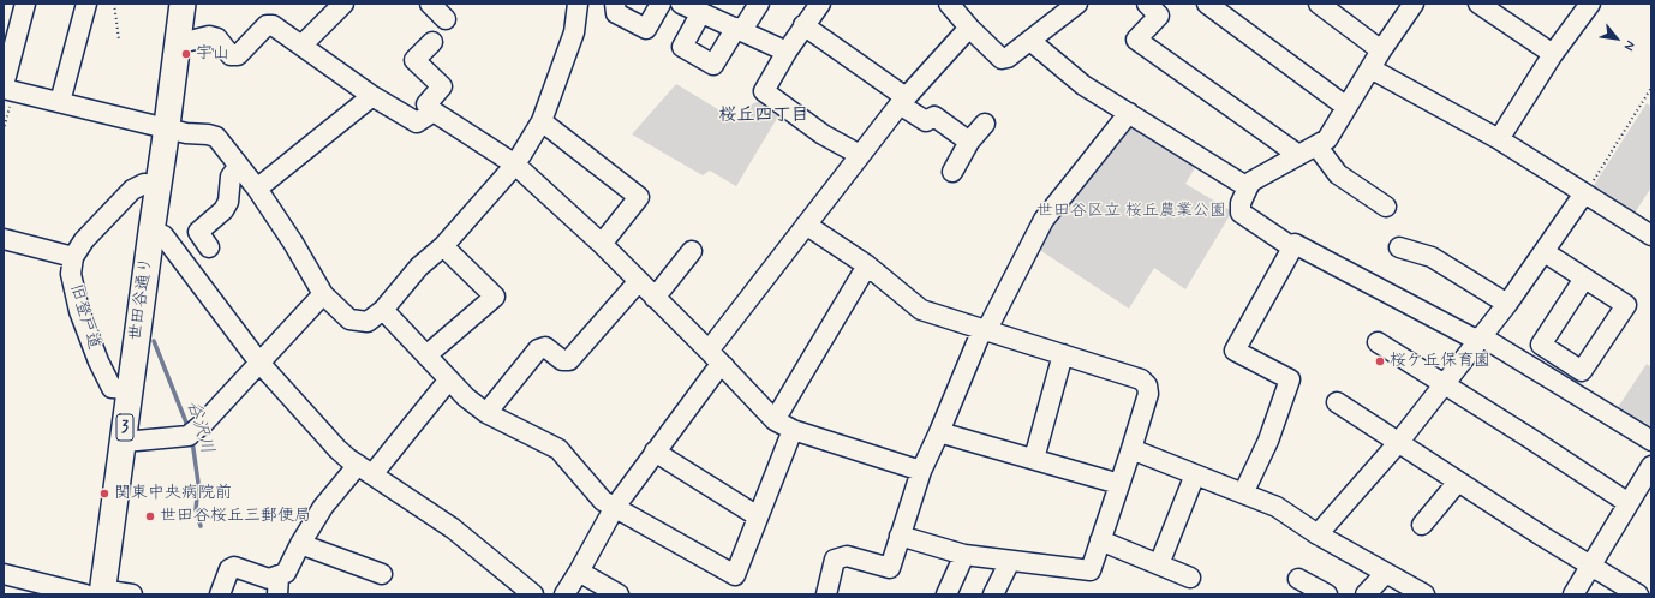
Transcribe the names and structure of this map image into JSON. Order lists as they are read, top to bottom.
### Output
{
  "streets": {
    "main road": ["世田谷通り", "3"],
    "street": ["旧登戸道"]
  },
  "crossings": [
    ["世田谷通り", "旧登戸道"]
  ],
  "districts": ["桜丘四丁目"],
  "water": ["谷沢川"],
  "parks": ["世田谷区立 桜丘農業公園"],
  "places": [
    "宇山",
    "桜ケ丘保育園",
    "関東中央病院前",
    "世田谷桜丘三郵便局"
  ],
  "north": "bottom right"
}
